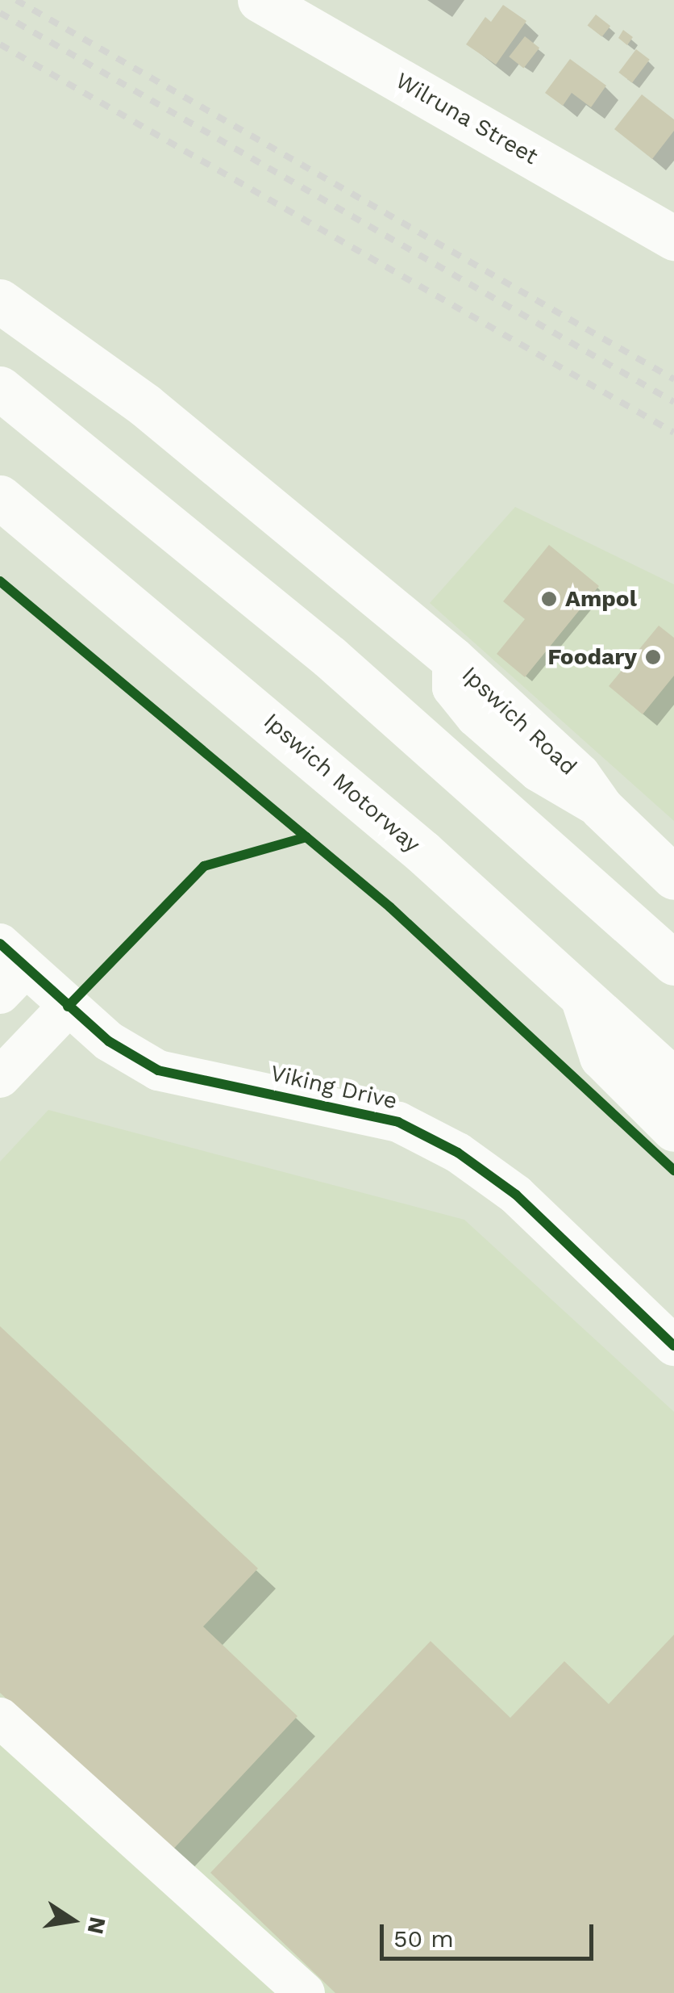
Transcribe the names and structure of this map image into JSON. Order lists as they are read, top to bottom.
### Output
{
  "streets": {
    "main road": ["Wilruna Street", "Ipswich Road", "Ipswich Motorway"],
    "street": ["Viking Drive"]
  },
  "places": ["Ampol", "Foodary"],
  "scale_bar": "50 m",
  "north": "right"
}
